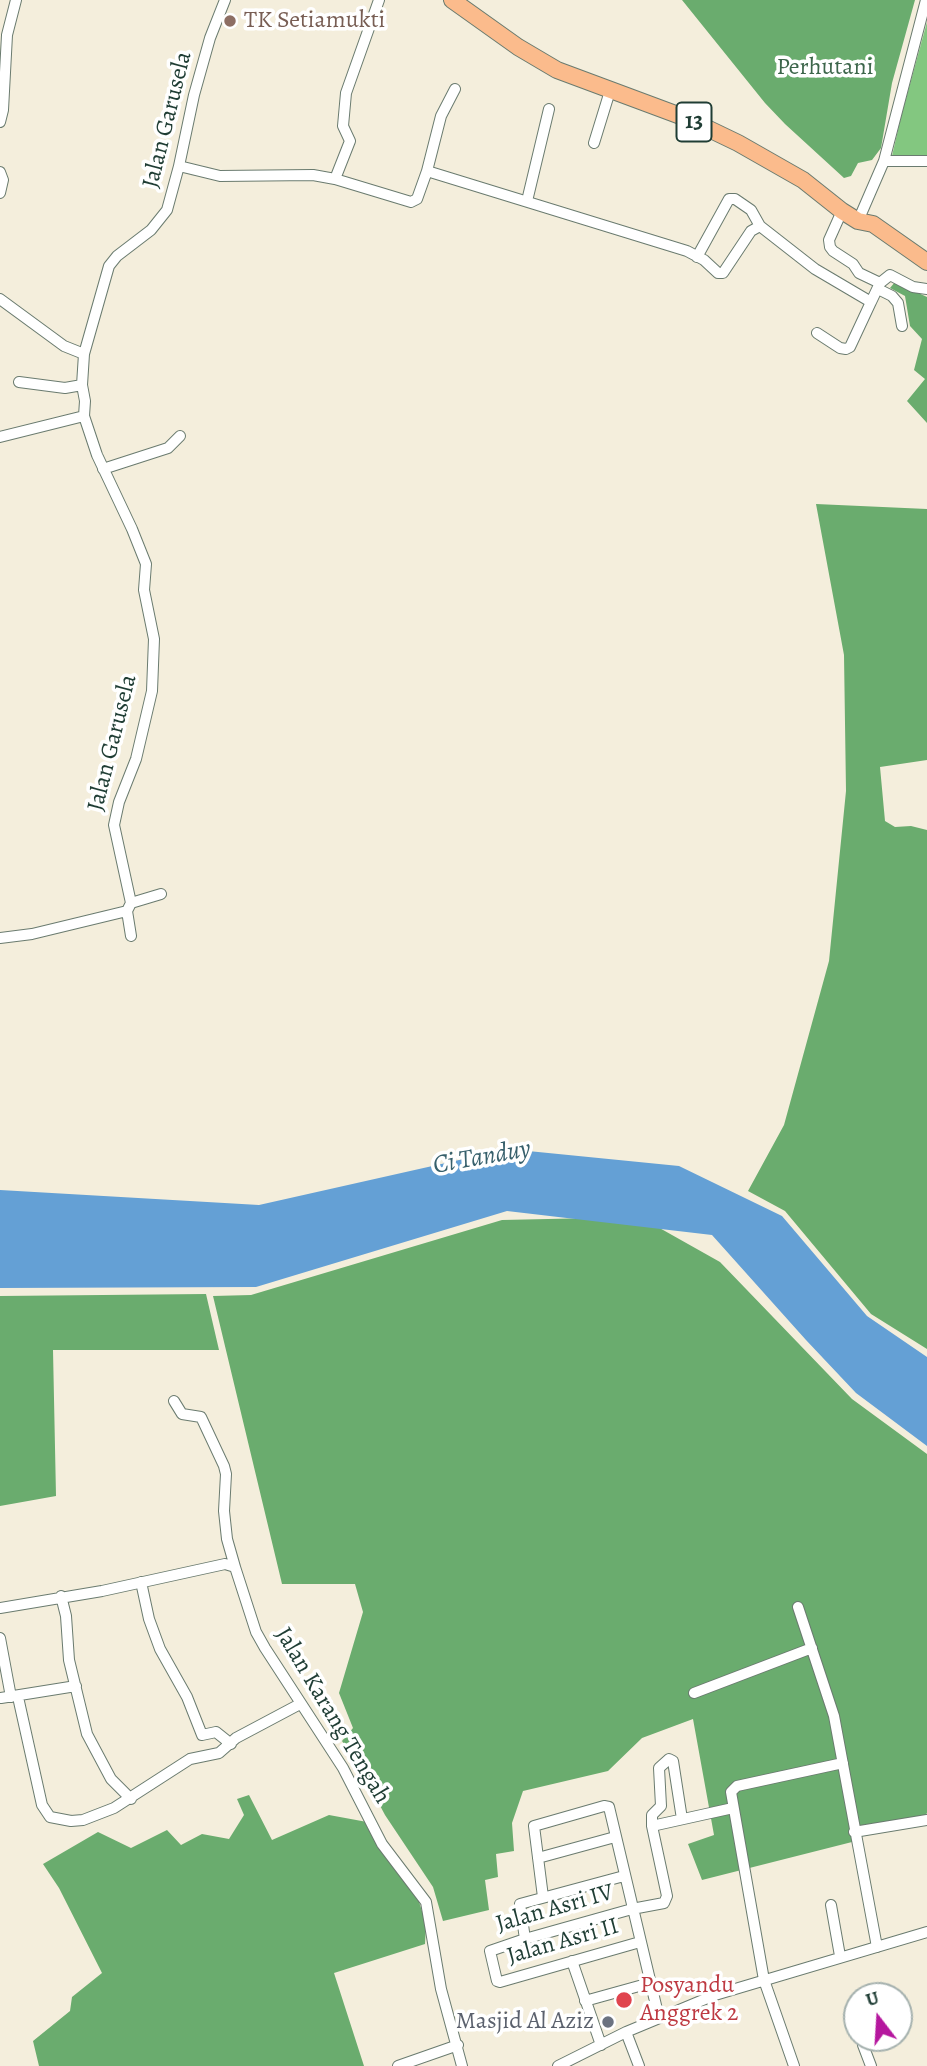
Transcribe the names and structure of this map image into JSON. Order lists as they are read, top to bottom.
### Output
{
  "streets": {
    "highway": ["13"],
    "street": [
      "Jalan Garusela",
      "Jalan Karang Tengah",
      "Jalan Asri IV",
      "Jalan Asri II"
    ]
  },
  "crossings": [
    ["Jalan Asri IV", "Jalan Asri II"]
  ],
  "water": ["Ci Tanduy"],
  "parks": ["Perhutani"],
  "places": ["TK Setiamukti", "Posyandu Anggrek 2", "Masjid Al Aziz"],
  "north": "top"
}
